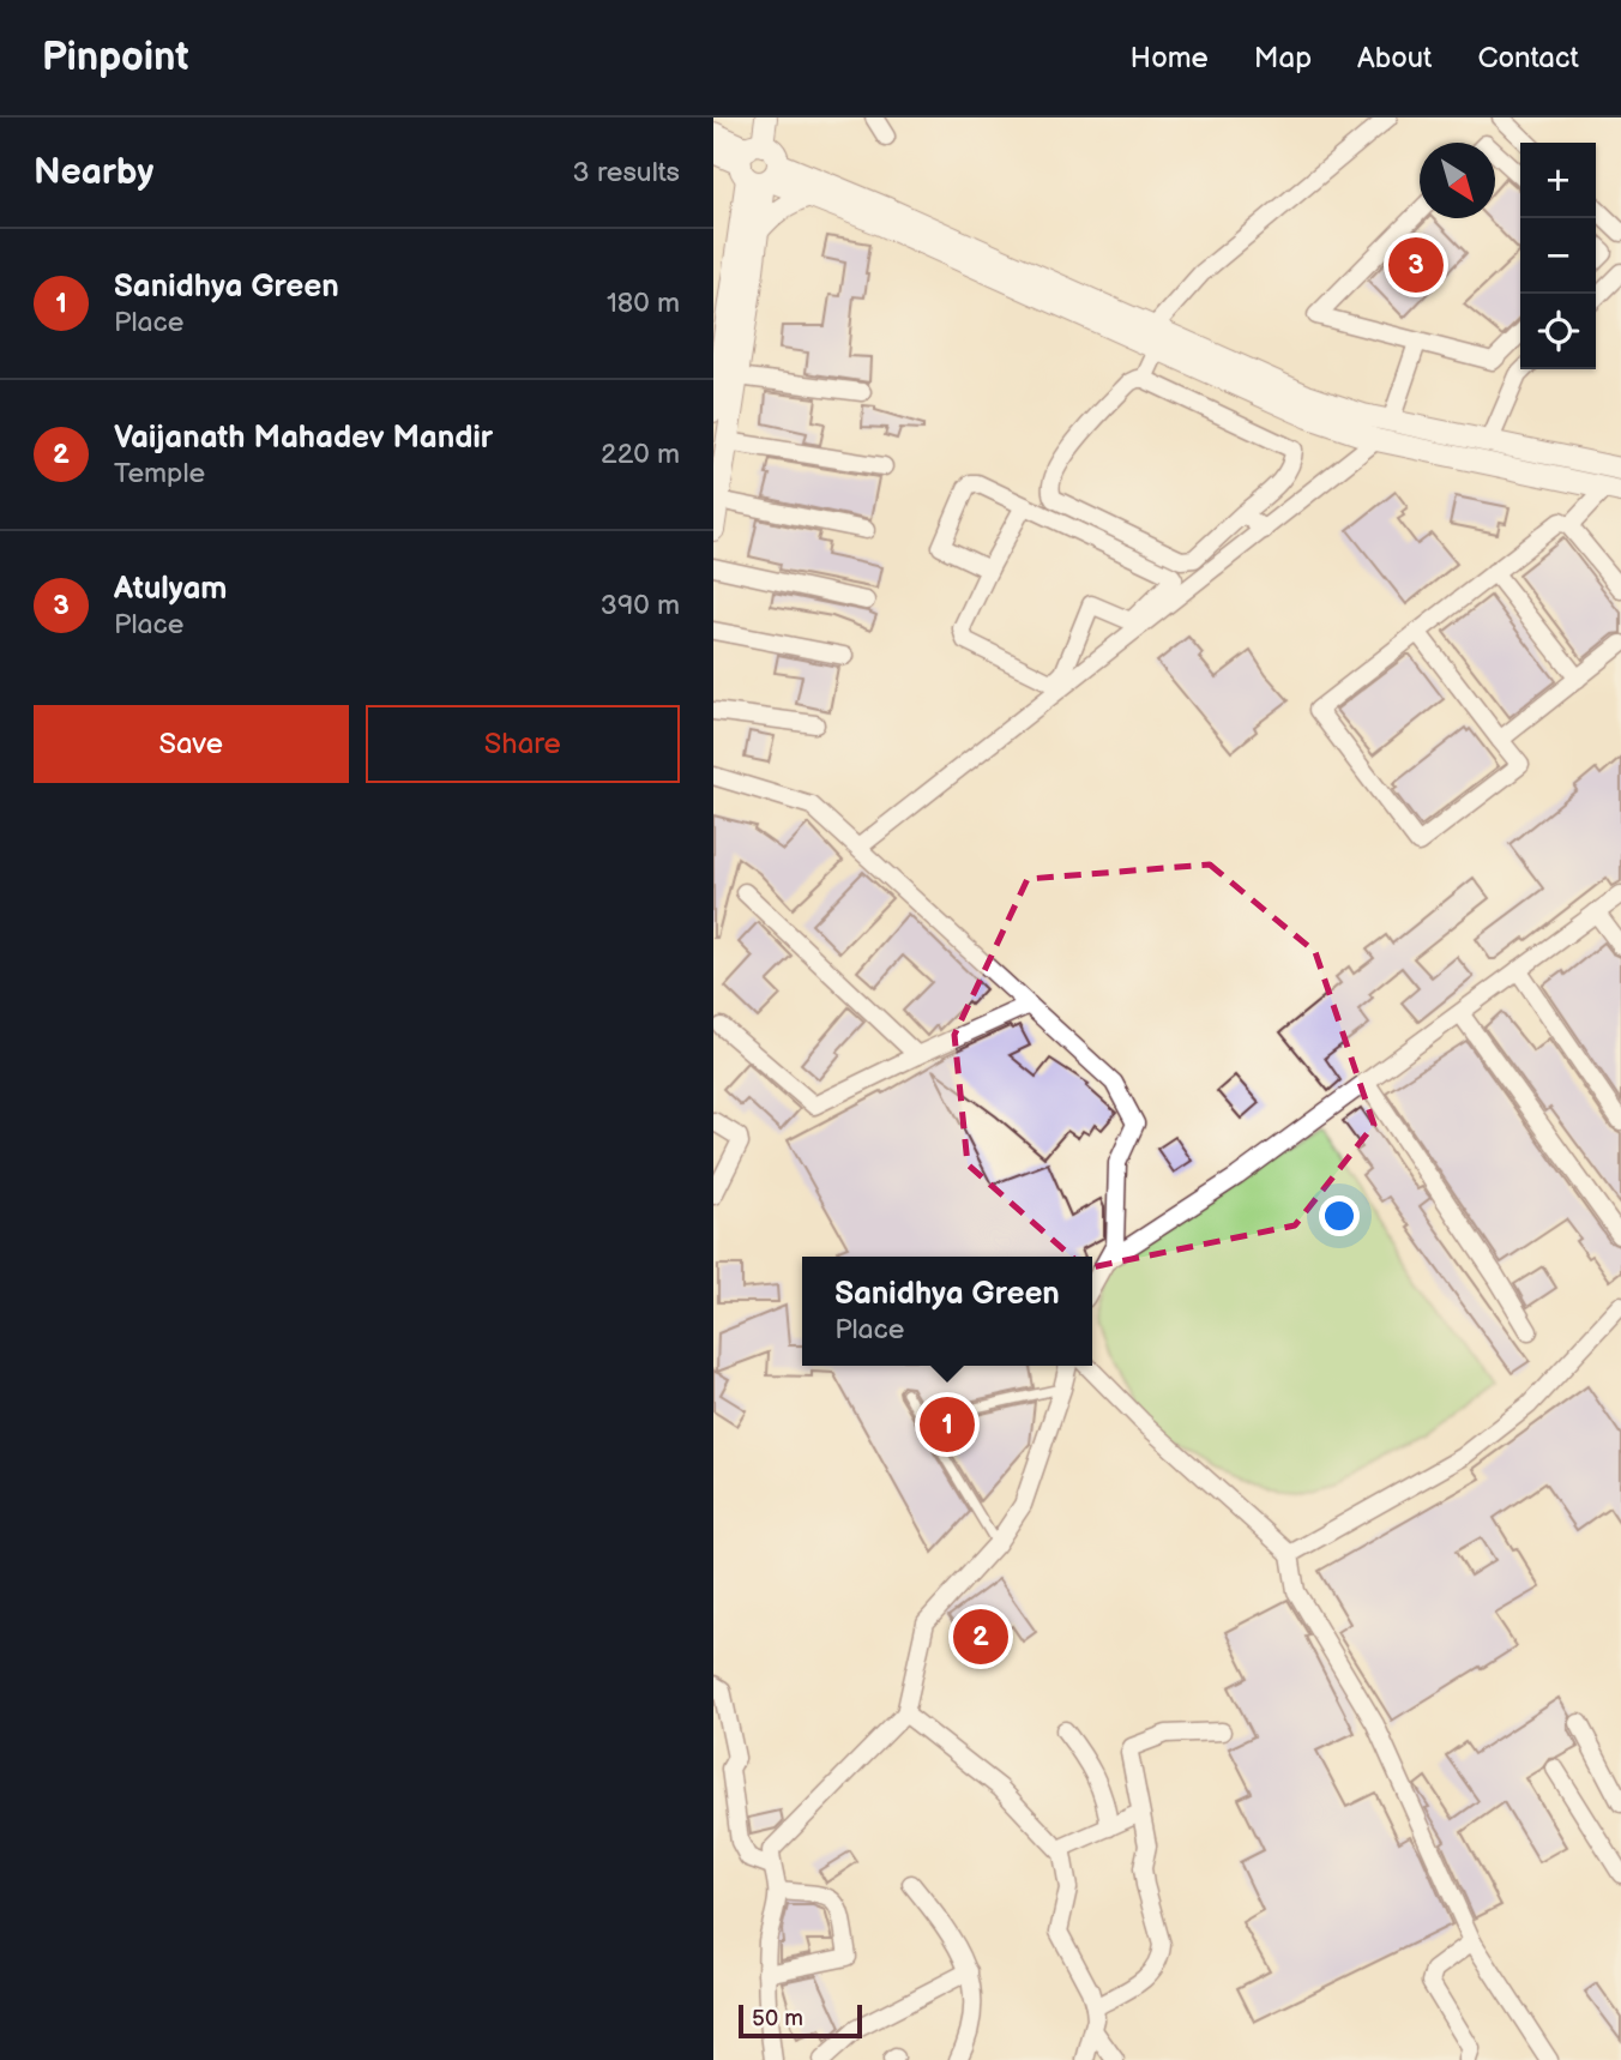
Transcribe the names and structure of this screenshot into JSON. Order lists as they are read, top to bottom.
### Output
{
  "scale_bar": "50 m",
  "north": "bottom right",
  "page": {
    "header": "Pinpoint",
    "nav": [
      "Home",
      "Map",
      "About",
      "Contact"
    ],
    "heading": ["Nearby", "3 results"],
    "map_buttons": ["+", "−"],
    "list": [
      {
        "mark": "1",
        "name": "Sanidhya Green",
        "note": "Place",
        "value": "180 m"
      },
      {
        "mark": "2",
        "name": "Vaijanath Mahadev Mandir",
        "note": "Temple",
        "value": "220 m"
      },
      {
        "mark": "3",
        "name": "Atulyam",
        "note": "Place",
        "value": "390 m"
      }
    ],
    "pins": ["3", "1", "2"],
    "buttons": ["Save", "Share"],
    "popup": ["Sanidhya Green", "Place"],
    "scale": "50 m"
  }
}
